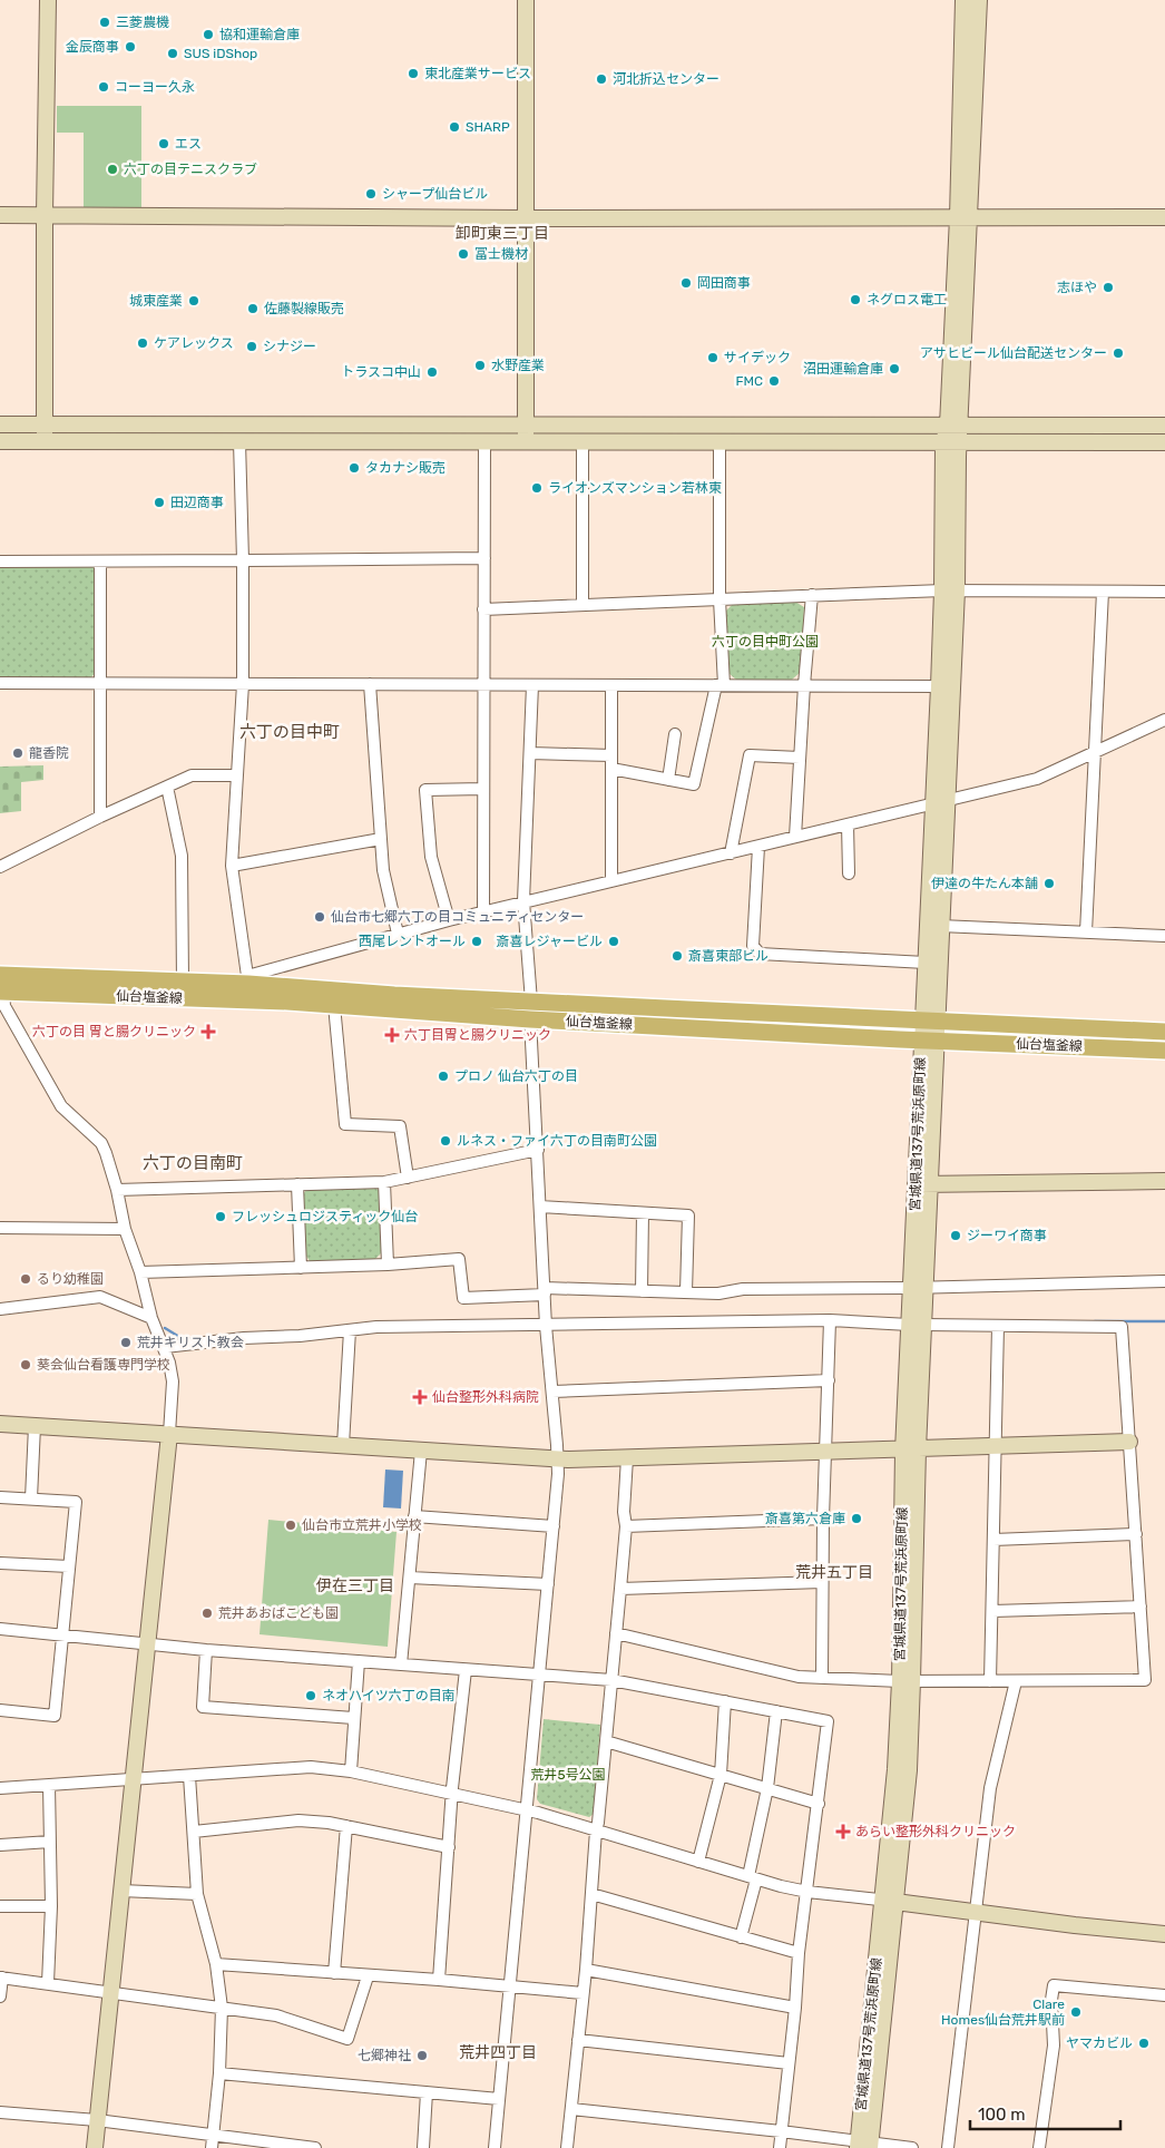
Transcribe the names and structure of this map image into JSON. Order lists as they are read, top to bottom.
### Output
{
  "streets": {
    "main road": ["仙台塩釜線"],
    "street": ["宮城県道137号荒浜原町線"]
  },
  "crossings": [
    ["仙台塩釜線", "宮城県道137号荒浜原町線"]
  ],
  "districts": [
    "卸町東三丁目",
    "六丁の目中町",
    "六丁の目南町",
    "荒井五丁目",
    "伊在三丁目",
    "荒井四丁目"
  ],
  "parks": ["六丁の目中町公園", "荒井5号公園"],
  "places": {
    "other": [
      "三菱農機",
      "協和運輸倉庫",
      "金辰商事",
      "SUS iDShop",
      "東北産業サービス",
      "河北折込センター",
      "コーヨー久永",
      "SHARP",
      "エス",
      "六丁の目テニスクラブ",
      "シャープ仙台ビル",
      "冨士機材",
      "岡田商事",
      "志ほや",
      "ネグロス電工",
      "城東産業",
      "佐藤製線販売",
      "ケアレックス",
      "シナジー",
      "アサヒビール仙台配送センター",
      "サイデック",
      "水野産業",
      "沼田運輸倉庫",
      "トラスコ中山",
      "FMC",
      "タカナシ販売",
      "ライオンズマンション若林東",
      "田辺商事",
      "龍香院",
      "伊達の牛たん本舗",
      "仙台市七郷六丁の目コミュニティセンター",
      "西尾レントオール",
      "斎喜レジャービル",
      "斎喜東部ビル",
      "プロノ 仙台六丁の目",
      "ルネス・ファイ六丁の目南町公園",
      "フレッシュロジスティック仙台",
      "ジーワイ商事",
      "るり幼稚園",
      "荒井キリスト教会",
      "葵会仙台看護専門学校",
      "斎喜第六倉庫",
      "仙台市立荒井小学校",
      "荒井あおばこども園",
      "ネオハイツ六丁の目南",
      "Clare Homes仙台荒井駅前",
      "ヤマカビル",
      "七郷神社"
    ],
    "health": [
      "六丁の目 胃と腸クリニック",
      "六丁目胃と腸クリニック",
      "仙台整形外科病院",
      "あらい整形外科クリニック"
    ]
  },
  "scale_bar": "100 m"
}
